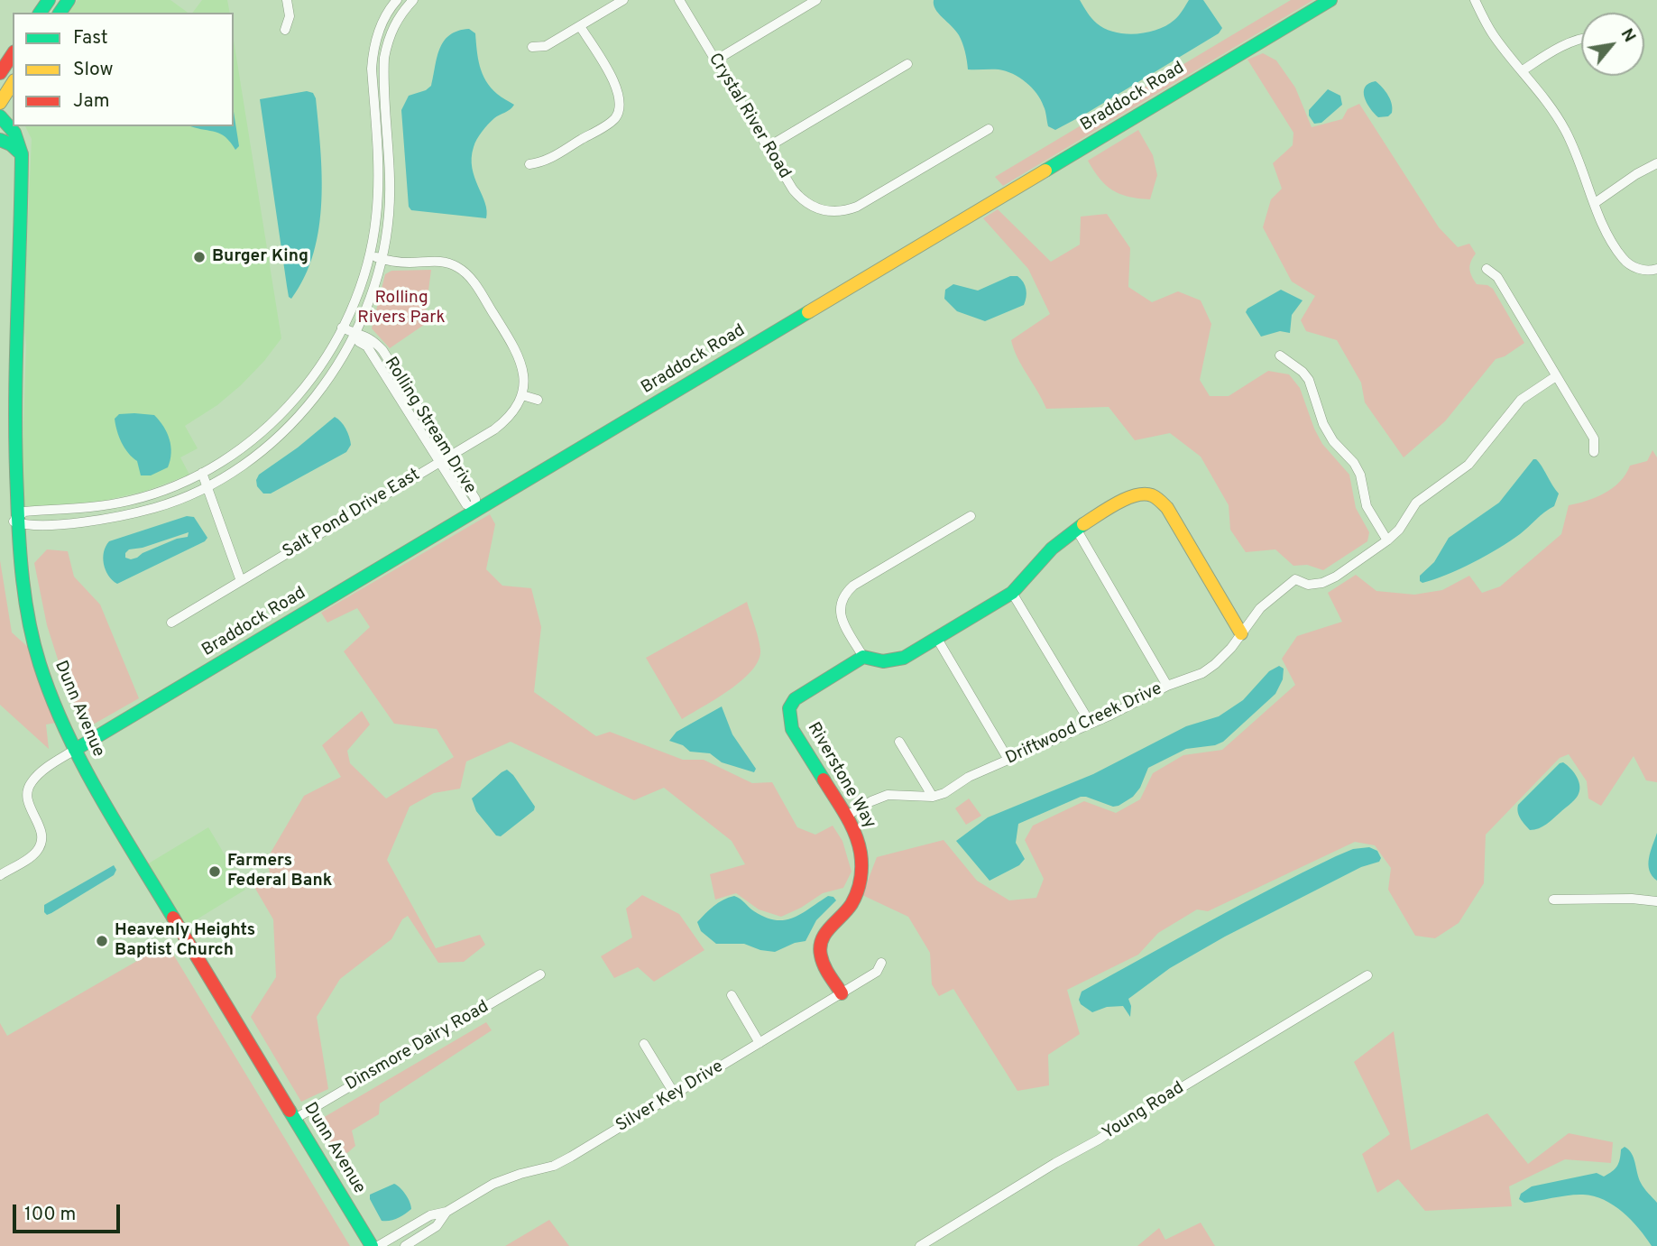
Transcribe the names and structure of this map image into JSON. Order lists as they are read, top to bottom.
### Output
{
  "streets": {
    "main road": ["Braddock Road", "Dunn Avenue", "Riverstone Way"],
    "street": [
      "Crystal River Road",
      "Rolling Stream Drive",
      "Salt Pond Drive East",
      "Driftwood Creek Drive",
      "Dinsmore Dairy Road",
      "Silver Key Drive",
      "Young Road"
    ]
  },
  "crossings": [
    ["Braddock Road", "Rolling Stream Drive"],
    ["Braddock Road", "Dunn Avenue"],
    ["Rolling Stream Drive", "Salt Pond Drive East"],
    ["Dunn Avenue", "Dinsmore Dairy Road"],
    ["Driftwood Creek Drive", "Riverstone Way"],
    ["Riverstone Way", "Silver Key Drive"]
  ],
  "parks": ["Rolling Rivers Park"],
  "places": ["Burger King", "Farmers Federal Bank", "Heavenly Heights Baptist Church"],
  "legend": ["Fast", "Slow", "Jam"],
  "scale_bar": "100 m",
  "north": "top right"
}
